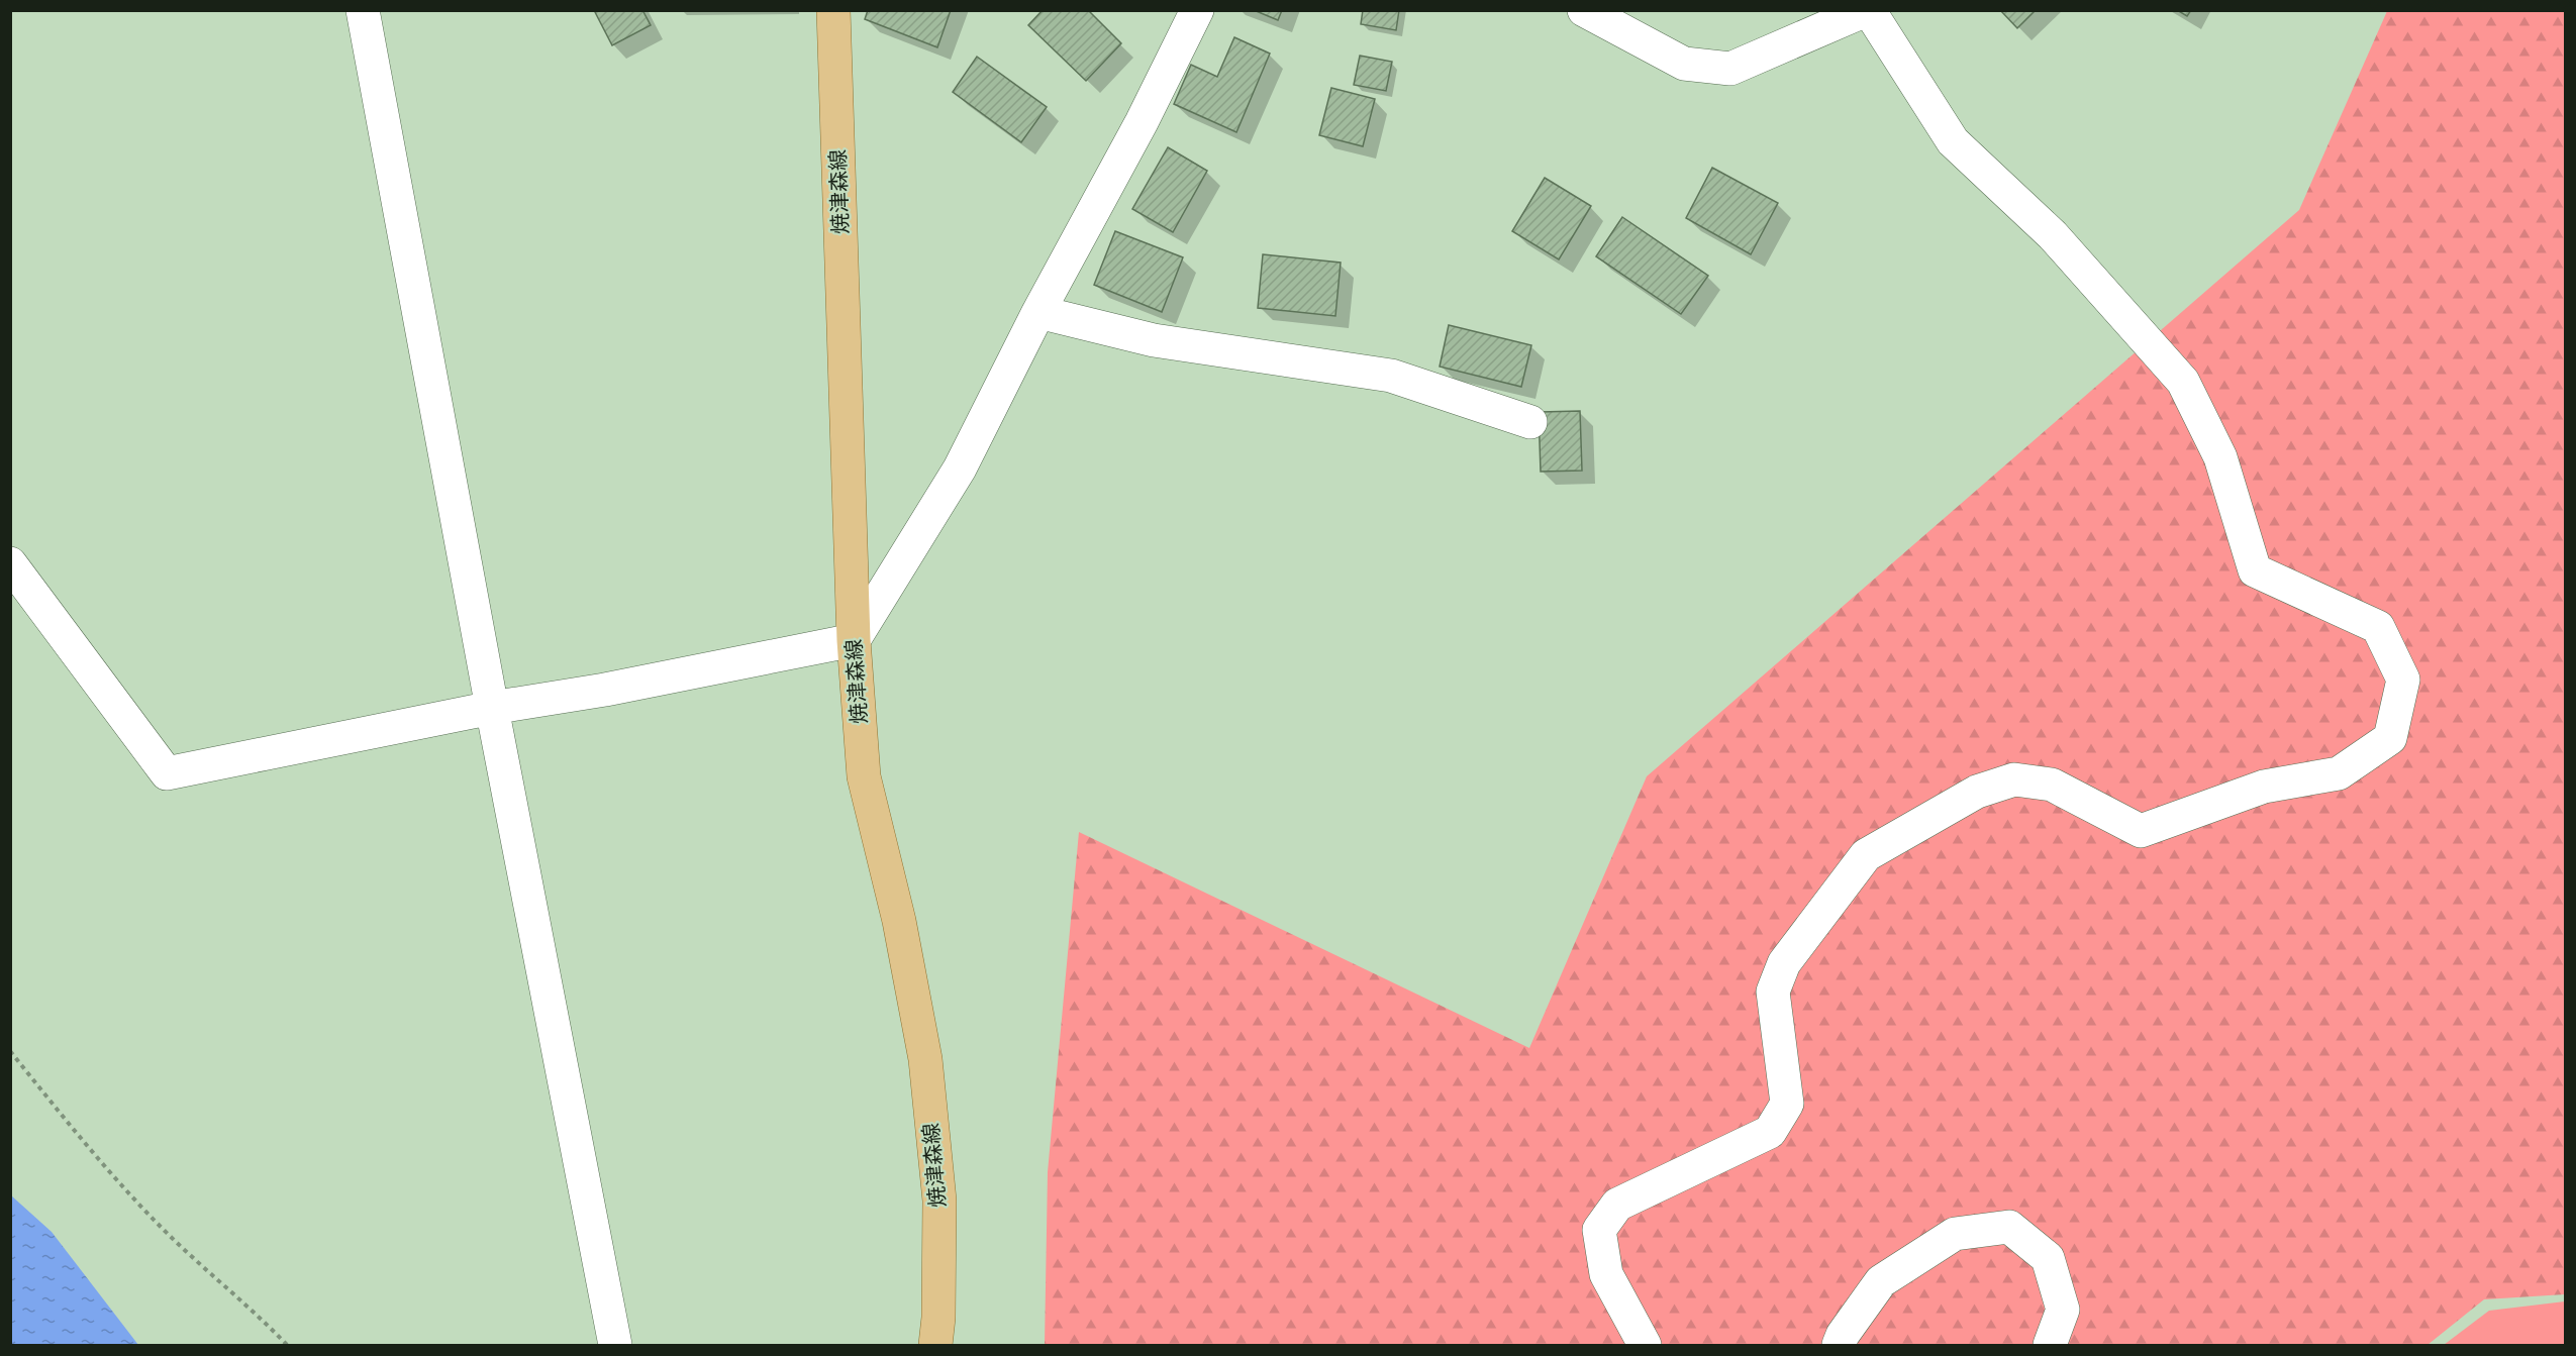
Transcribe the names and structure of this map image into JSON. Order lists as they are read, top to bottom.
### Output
{
  "streets": {
    "main road": ["焼津森線"]
  }
}
